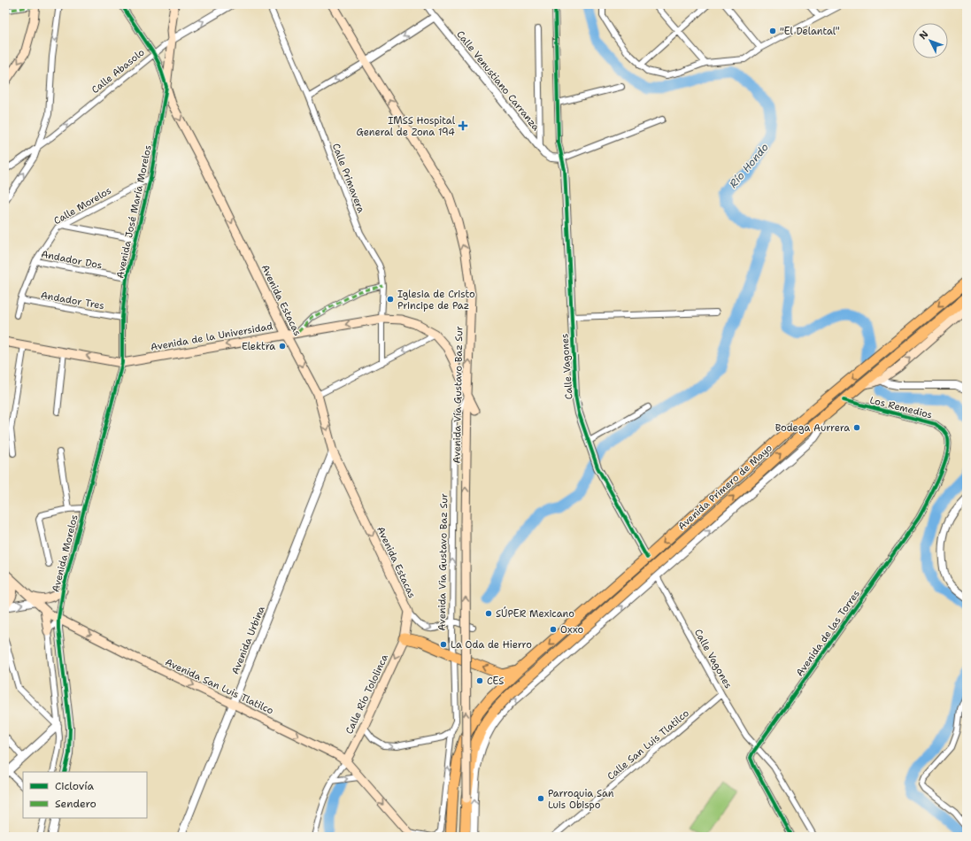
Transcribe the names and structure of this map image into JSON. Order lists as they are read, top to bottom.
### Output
{
  "streets": {
    "highway": ["Avenida Primero de Mayo"],
    "main road": [
      "Avenida José María Morelos",
      "Avenida Estacas",
      "Avenida de la Universidad",
      "Avenida Vía Gustavo Baz Sur",
      "Avenida San Luis Tlatilco",
      "Calle Río Tololinca"
    ],
    "street": [
      "Calle Abasolo",
      "Calle Venustiano Carranza",
      "Calle Primavera",
      "Calle Morelos",
      "Andador Dos",
      "Andador Tres",
      "Calle Vagones",
      "Los Remedios",
      "Avenida Morelos",
      "Avenida Via Gustavo Baz Sur",
      "Avenida de las Torres",
      "Avenida Urbina",
      "Calle San Luis Tlatilco"
    ]
  },
  "crossings": [
    ["Calle Abasolo", "Avenida José María Morelos"],
    ["Calle Abasolo", "Avenida Estacas"],
    ["Calle Venustiano Carranza", "Calle Vagones"],
    ["Calle Primavera", "Avenida de la Universidad"],
    ["Calle Morelos", "Avenida José María Morelos"],
    ["Calle Morelos", "Andador Dos"],
    ["Calle Morelos", "Andador Tres"],
    ["Avenida José María Morelos", "Andador Dos"],
    ["Avenida José María Morelos", "Andador Tres"],
    ["Avenida José María Morelos", "Avenida Estacas"],
    ["Avenida José María Morelos", "Avenida de la Universidad"],
    ["Avenida José María Morelos", "Avenida Morelos"],
    ["Avenida Estacas", "Avenida de la Universidad"],
    ["Avenida Estacas", "Avenida Urbina"],
    ["Avenida Estacas", "Calle Río Tololinca"],
    ["Avenida de la Universidad", "Avenida Vía Gustavo Baz Sur"],
    ["Avenida de la Universidad", "Avenida Morelos"],
    ["Avenida de la Universidad", "Avenida Via Gustavo Baz Sur"],
    ["Calle Vagones", "Avenida Primero de Mayo"],
    ["Calle Vagones", "Avenida de las Torres"],
    ["Calle Vagones", "Calle San Luis Tlatilco"],
    ["Avenida Vía Gustavo Baz Sur", "Avenida Primero de Mayo"],
    ["Avenida Vía Gustavo Baz Sur", "Avenida Via Gustavo Baz Sur"],
    ["Los Remedios", "Avenida Primero de Mayo"],
    ["Los Remedios", "Avenida de las Torres"],
    ["Avenida Morelos", "Avenida San Luis Tlatilco"],
    ["Avenida Urbina", "Avenida San Luis Tlatilco"],
    ["Avenida San Luis Tlatilco", "Calle Río Tololinca"]
  ],
  "one_way": [
    "Calle Abasolo",
    "Avenida Estacas",
    "Avenida de la Universidad",
    "Avenida Vía Gustavo Baz Sur",
    "Avenida Via Gustavo Baz Sur",
    "Avenida San Luis Tlatilco",
    "Calle Río Tololinca"
  ],
  "water": ["Río Hondo"],
  "places": {
    "other": [
      "\"El Delantal\"",
      "Iglesia de Cristo Principe de Paz",
      "Elektra",
      "Bodega Aurrera",
      "SÚPER Mexicano",
      "Oxxo",
      "La Oda de Hierro",
      "CES",
      "Parroquia San Luis Obispo"
    ],
    "health": ["IMSS Hospital General de Zona 194"]
  },
  "legend": ["Ciclovía", "Sendero"],
  "north": "top left"
}
